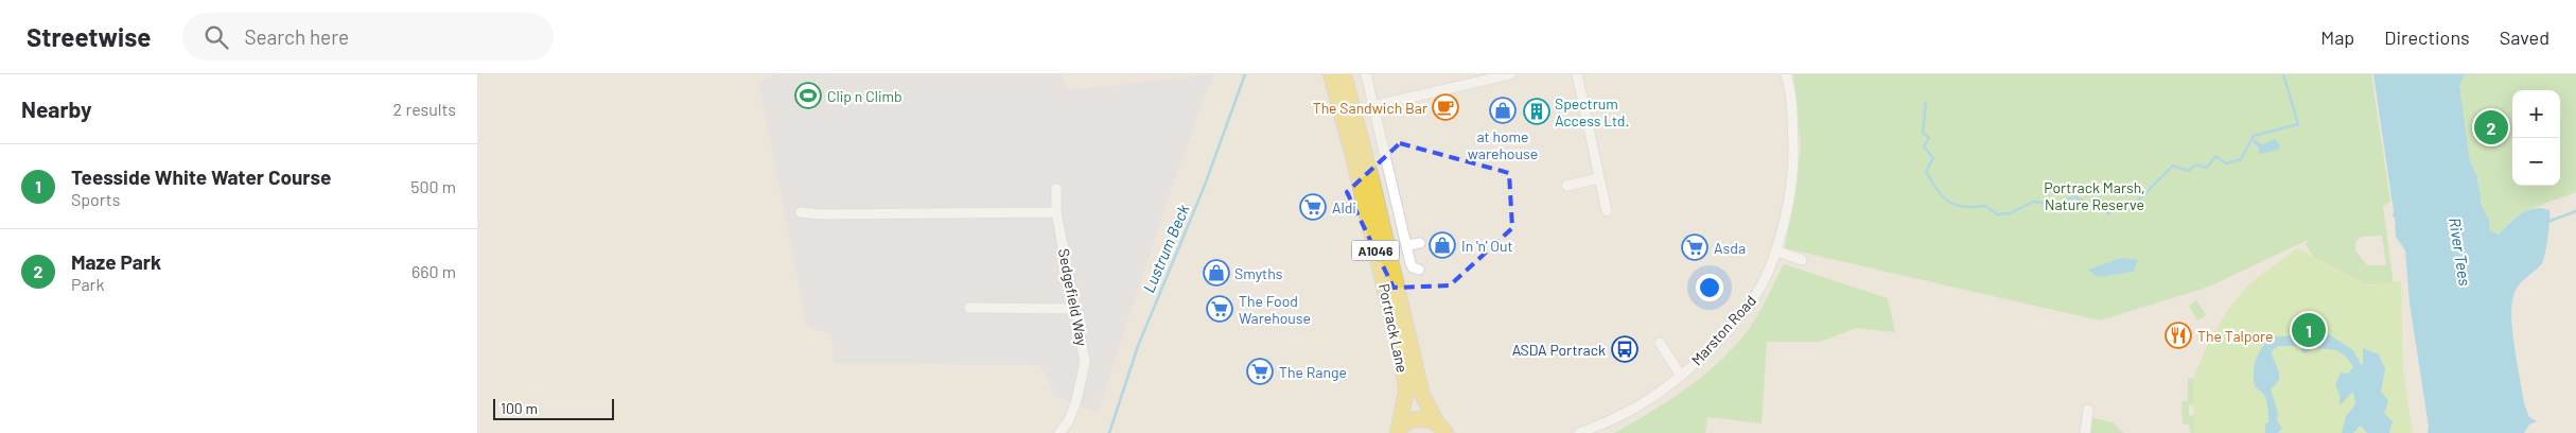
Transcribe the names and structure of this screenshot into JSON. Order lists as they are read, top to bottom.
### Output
{
  "streets": {
    "main road": ["A1046", "Portrack Lane"],
    "street": ["Sedgefield Way", "Marston Road"]
  },
  "water": ["Lustrum Beck", "River Tees"],
  "parks": ["Portrack Marsh, Nature Reserve"],
  "places": {
    "sports": ["Clip n Climb"],
    "cafe": ["The Sandwich Bar"],
    "shop": ["at home warehouse", "In 'n' Out", "Smyths"],
    "building": ["Spectrum Access Ltd."],
    "supermarket": [
      "Aldi",
      "Asda",
      "The Food Warehouse",
      "The Range"
    ],
    "restaurant": ["The Talpore"],
    "bus stop": ["ASDA Portrack"]
  },
  "scale_bar": "100 m",
  "page": {
    "header": "Streetwise",
    "search": "Search here",
    "nav": ["Map", "Directions", "Saved"],
    "heading": ["Nearby", "2 results"],
    "map_buttons": ["+", "−"],
    "pins": ["2", "1"],
    "list": [
      {
        "mark": "1",
        "name": "Teesside White Water Course",
        "note": "Sports",
        "value": "500 m"
      },
      {
        "mark": "2",
        "name": "Maze Park",
        "note": "Park",
        "value": "660 m"
      }
    ],
    "scale": "100 m"
  }
}
